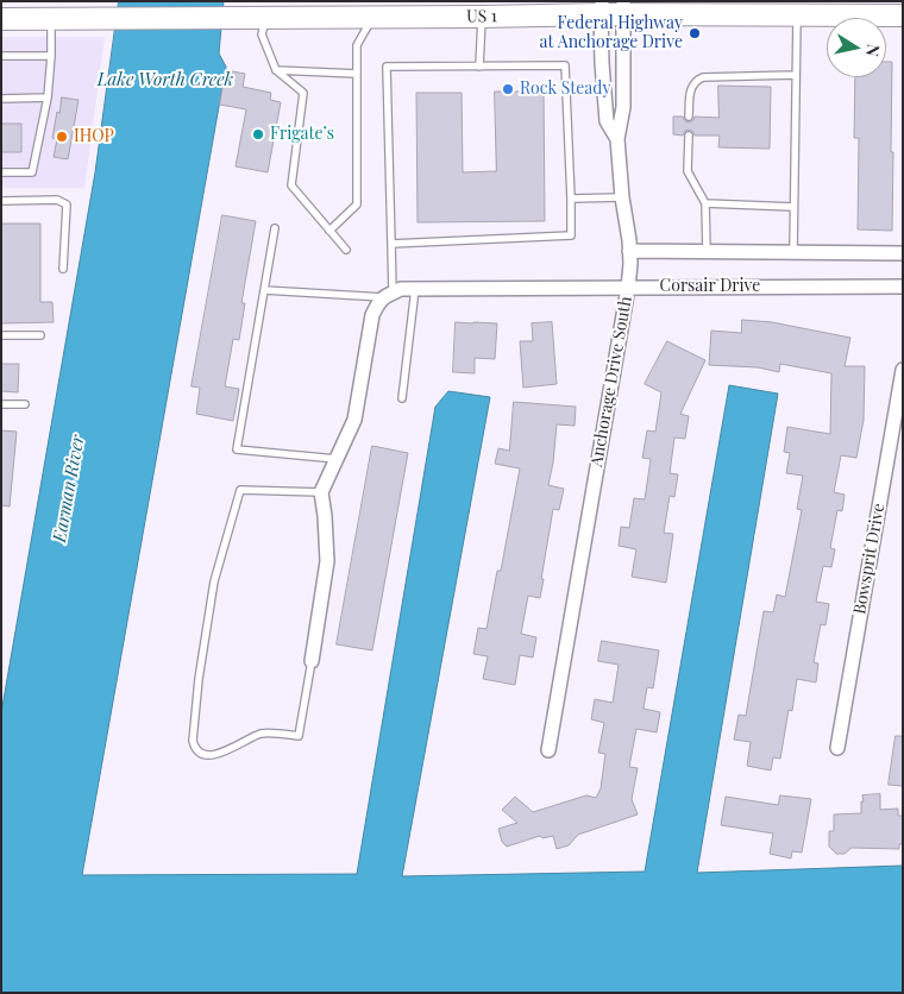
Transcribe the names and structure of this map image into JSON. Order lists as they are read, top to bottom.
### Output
{
  "streets": {
    "main road": ["US 1"],
    "street": ["Corsair Drive", "Anchorage Drive South", "Bowsprit Drive"]
  },
  "crossings": [
    ["US 1", "Anchorage Drive South"],
    ["Corsair Drive", "Anchorage Drive South"]
  ],
  "water": ["Lake Worth Creek", "Earman River"],
  "places": [
    "Federal Highway at Anchorage Drive",
    "Rock Steady",
    "Frigate’s",
    "IHOP"
  ],
  "north": "right"
}
